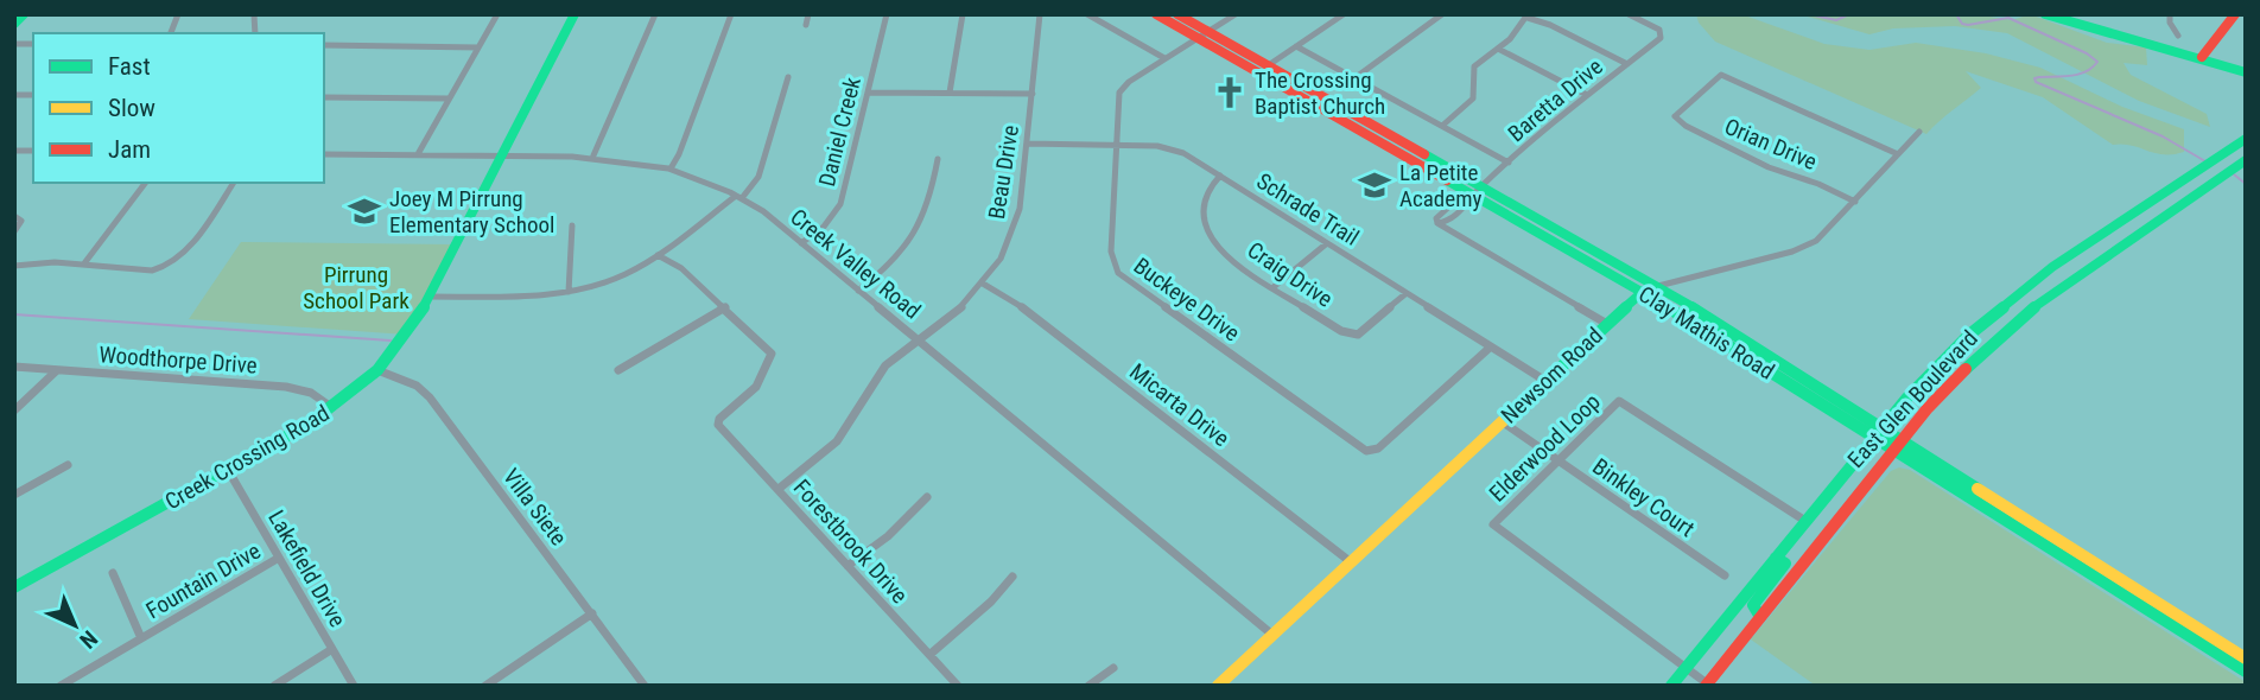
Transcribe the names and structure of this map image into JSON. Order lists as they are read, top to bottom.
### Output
{
  "streets": {
    "main road": [
      "Clay Mathis Road",
      "Newsom Road",
      "East Glen Boulevard",
      "Creek Crossing Road"
    ],
    "street": [
      "Baretta Drive",
      "Daniel Creek",
      "Orian Drive",
      "Beau Drive",
      "Schrade Trail",
      "Creek Valley Road",
      "Craig Drive",
      "Buckeye Drive",
      "Woodthorpe Drive",
      "Micarta Drive",
      "Elderwood Loop",
      "Binkley Court",
      "Villa Siete",
      "Forestbrook Drive",
      "Lakefield Drive",
      "Fountain Drive"
    ]
  },
  "crossings": [
    ["Baretta Drive", "Clay Mathis Road"],
    ["Daniel Creek", "Creek Valley Road"],
    ["Beau Drive", "Schrade Trail"],
    ["Beau Drive", "Creek Valley Road"],
    ["Beau Drive", "Micarta Drive"],
    ["Beau Drive", "Forestbrook Drive"],
    ["Schrade Trail", "Craig Drive"],
    ["Schrade Trail", "Buckeye Drive"],
    ["Schrade Trail", "Newsom Road"],
    ["Creek Valley Road", "Newsom Road"],
    ["Creek Valley Road", "Creek Crossing Road"],
    ["Buckeye Drive", "Clay Mathis Road"],
    ["Clay Mathis Road", "Newsom Road"],
    ["Clay Mathis Road", "East Glen Boulevard"],
    ["Woodthorpe Drive", "Creek Crossing Road"],
    ["Newsom Road", "Micarta Drive"],
    ["Newsom Road", "Binkley Court"],
    ["East Glen Boulevard", "Elderwood Loop"],
    ["Elderwood Loop", "Binkley Court"],
    ["Creek Crossing Road", "Villa Siete"],
    ["Creek Crossing Road", "Lakefield Drive"],
    ["Lakefield Drive", "Fountain Drive"]
  ],
  "parks": ["Pirrung School Park"],
  "places": {
    "church": ["The Crossing Baptist Church"],
    "school or university": ["La Petite Academy", "Joey M Pirrung Elementary School"]
  },
  "legend": ["Fast", "Slow", "Jam"],
  "north": "bottom right"
}
